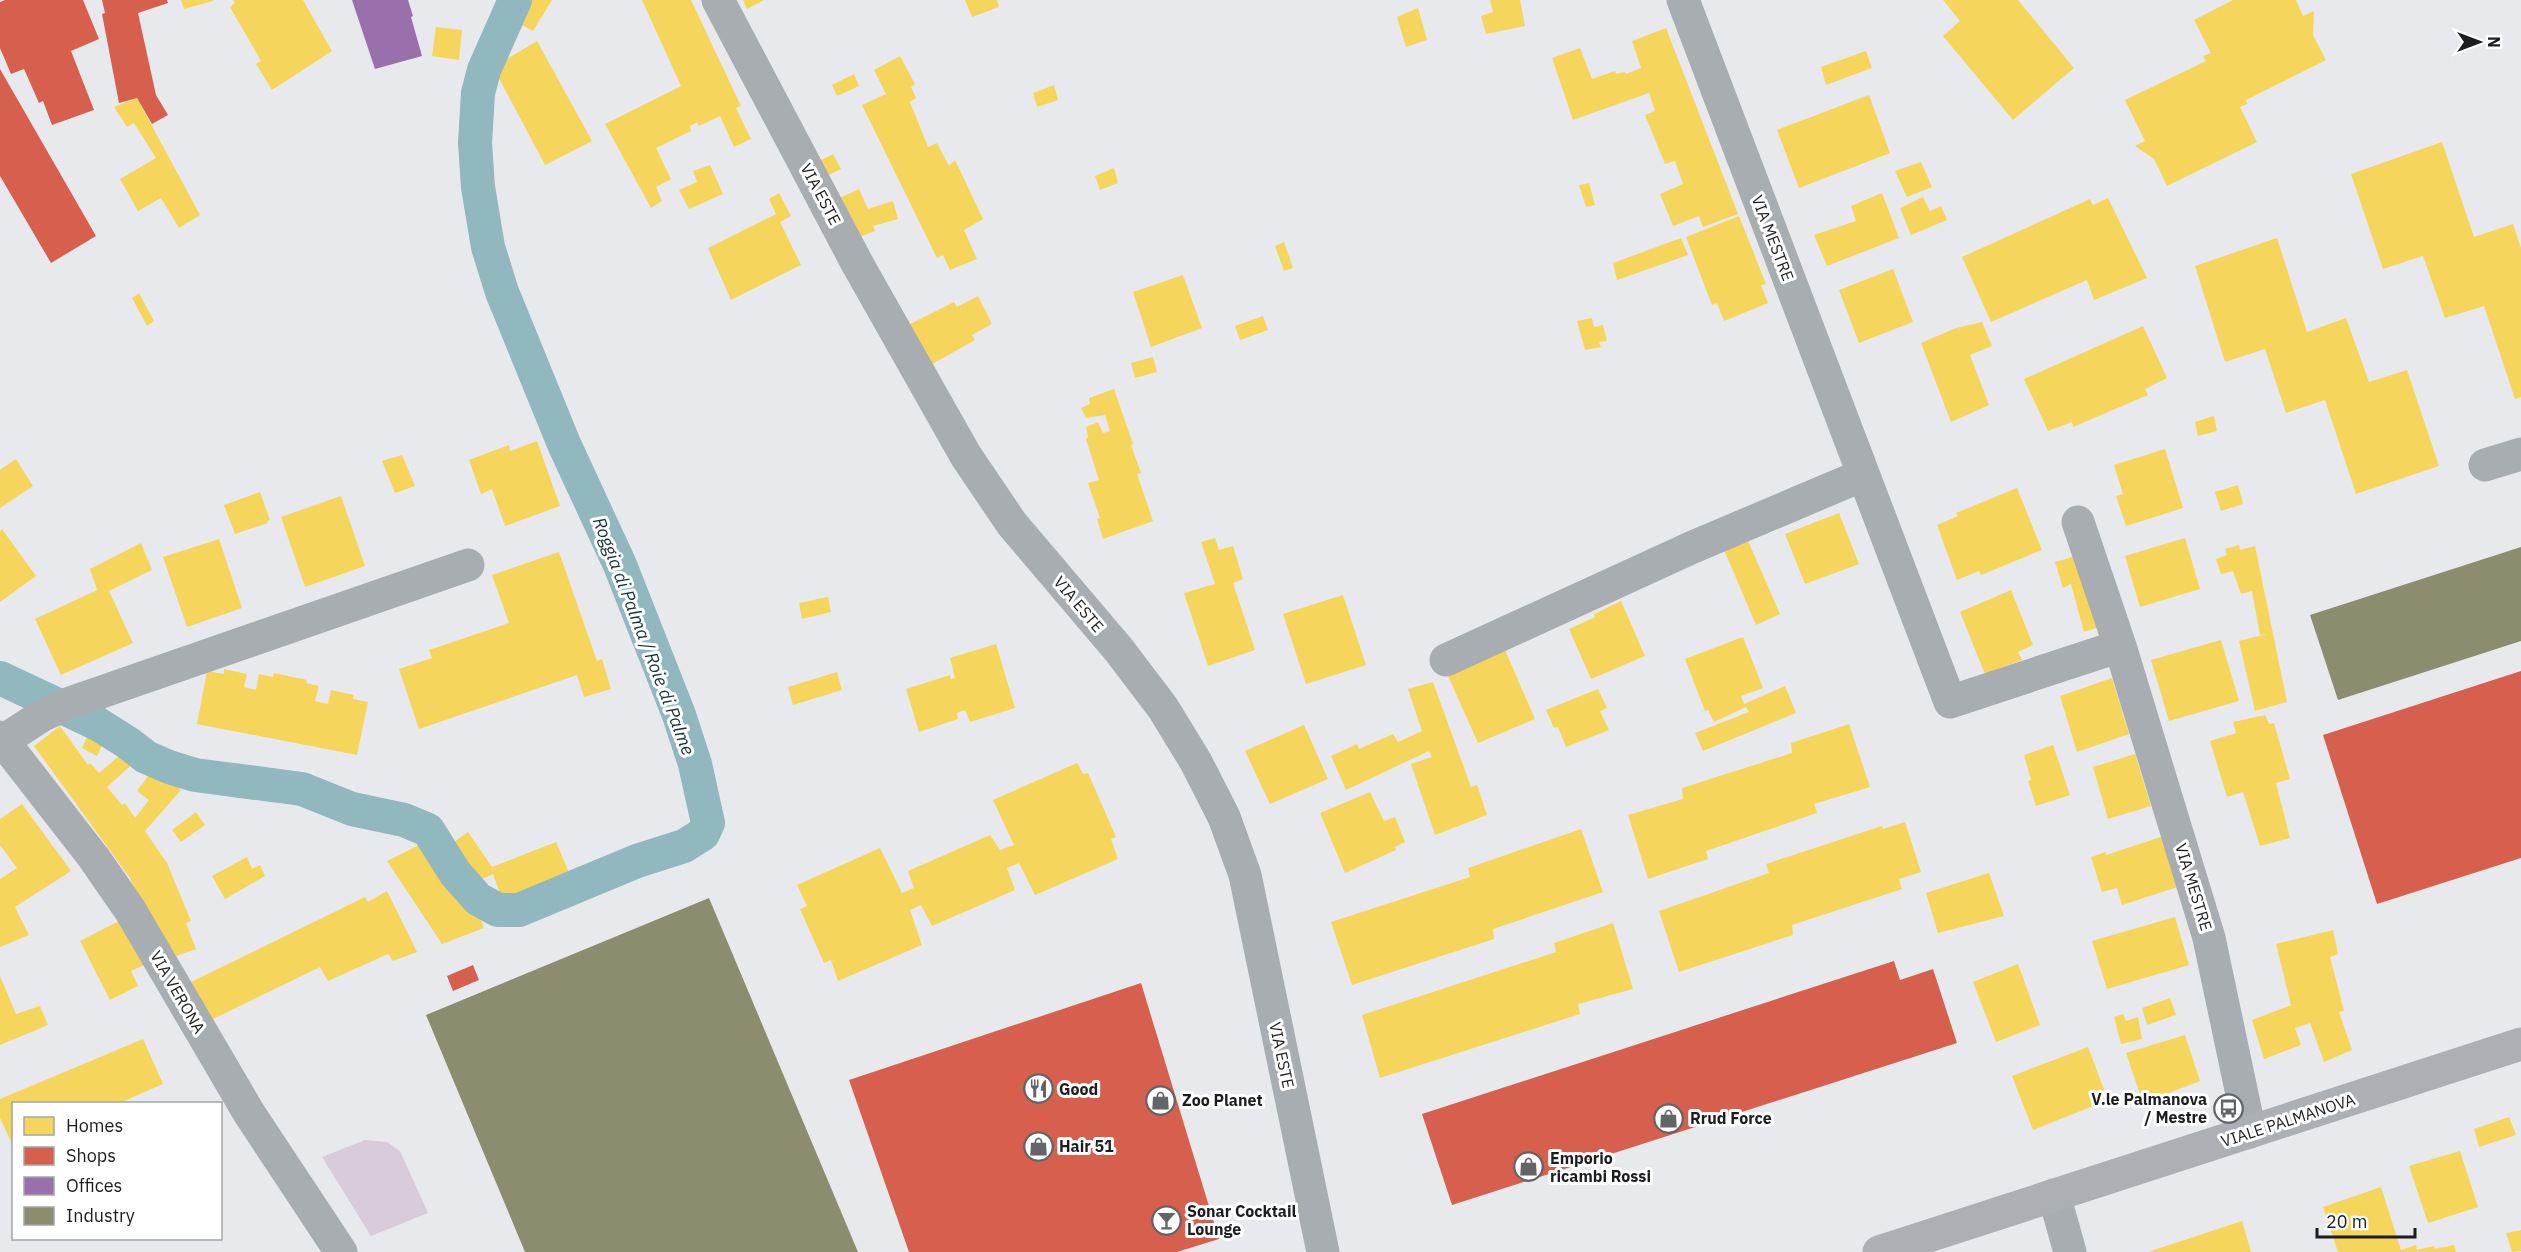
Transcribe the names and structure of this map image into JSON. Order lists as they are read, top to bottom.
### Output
{
  "streets": {
    "main road": ["VIALE PALMANOVA"],
    "street": ["VIA ESTE", "VIA MESTRE", "VIA VERONA"]
  },
  "crossings": [
    ["VIA MESTRE", "VIALE PALMANOVA"]
  ],
  "water": ["Roggia di Palma / Roie di Palme"],
  "places": {
    "restaurant": ["Good"],
    "shop": [
      "Zoo Planet",
      "Rrud Force",
      "Hair 51",
      "Emporio ricambi Rossi"
    ],
    "bus stop": ["V.le Palmanova / Mestre"],
    "bar": ["Sonar Cocktail Lounge"]
  },
  "legend": [
    "Homes",
    "Shops",
    "Offices",
    "Industry"
  ],
  "scale_bar": "20 m",
  "north": "right"
}
